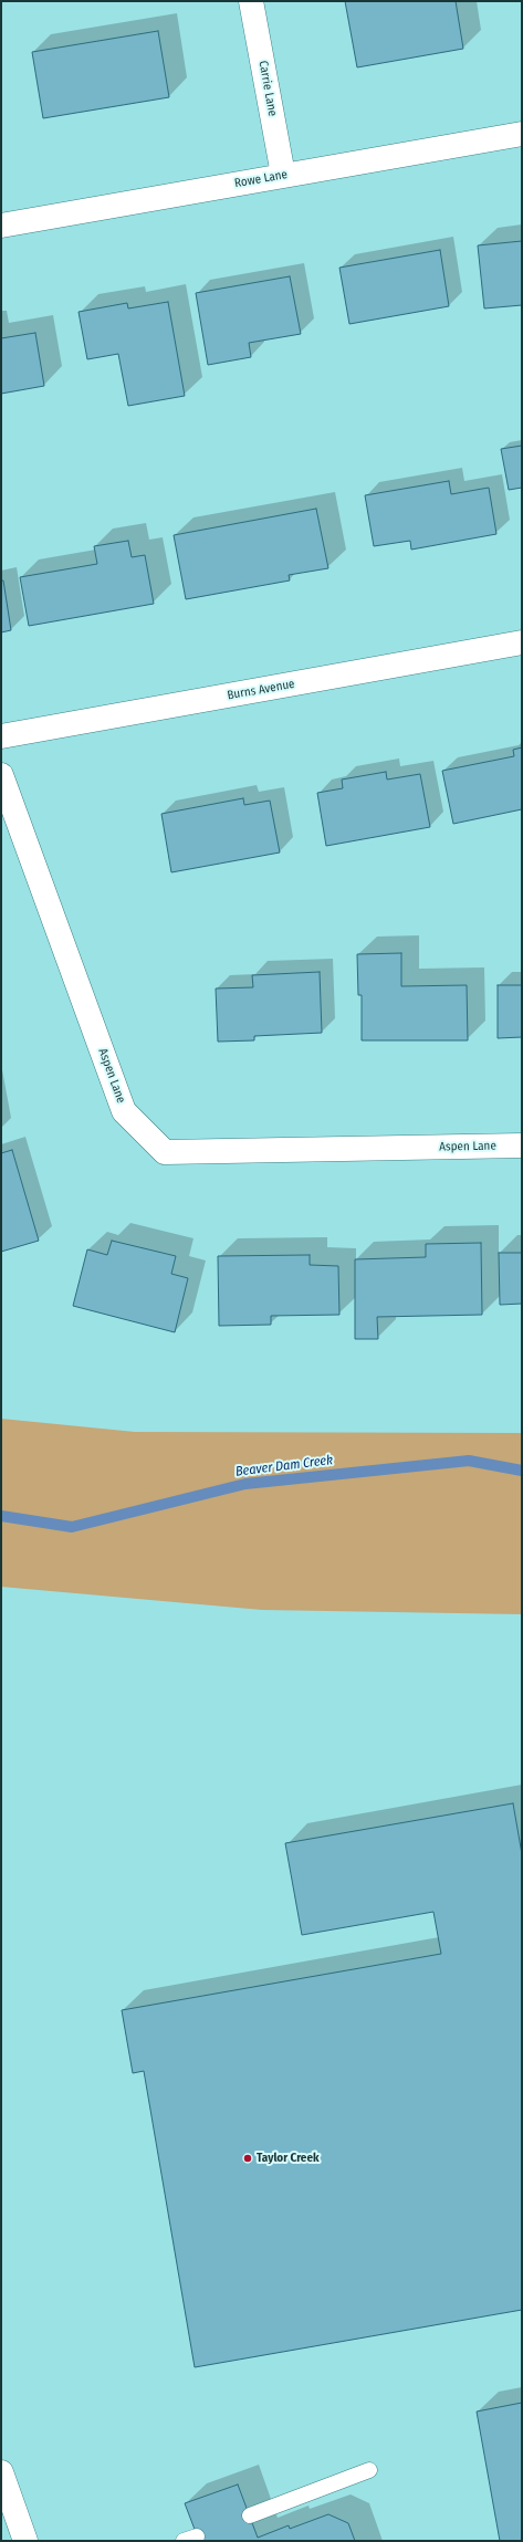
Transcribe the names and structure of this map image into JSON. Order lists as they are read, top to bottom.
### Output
{
  "streets": {
    "street": [
      "Carrie Lane",
      "Rowe Lane",
      "Burns Avenue",
      "Aspen Lane"
    ]
  },
  "crossings": [
    ["Carrie Lane", "Rowe Lane"]
  ],
  "water": ["Beaver Dam Creek"],
  "places": ["Taylor Creek"]
}
